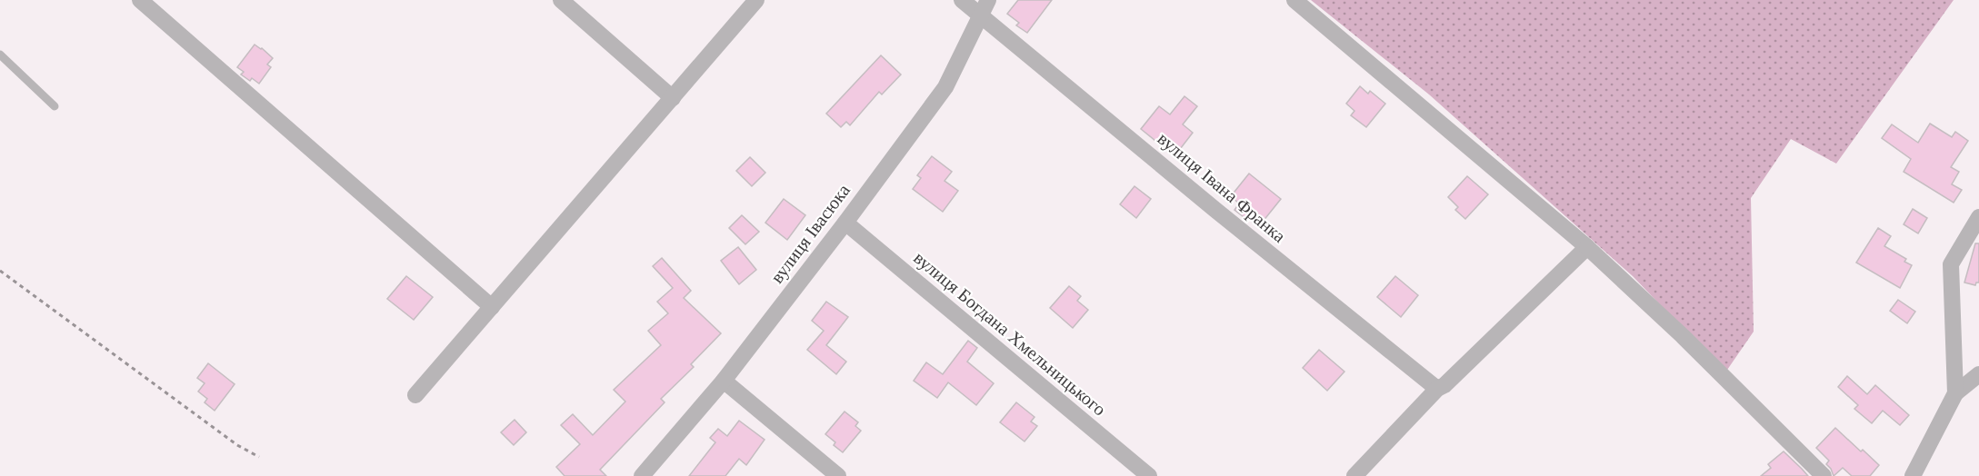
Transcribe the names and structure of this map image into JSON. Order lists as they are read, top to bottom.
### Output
{
  "streets": {
    "street": ["вулиця Івана Франка", "вулиця Івасюка", "вулиця Богдана Хмельницького"]
  },
  "crossings": [
    ["вулиця Івана Франка", "вулиця Івасюка"],
    ["вулиця Івасюка", "вулиця Богдана Хмельницького"]
  ]
}
